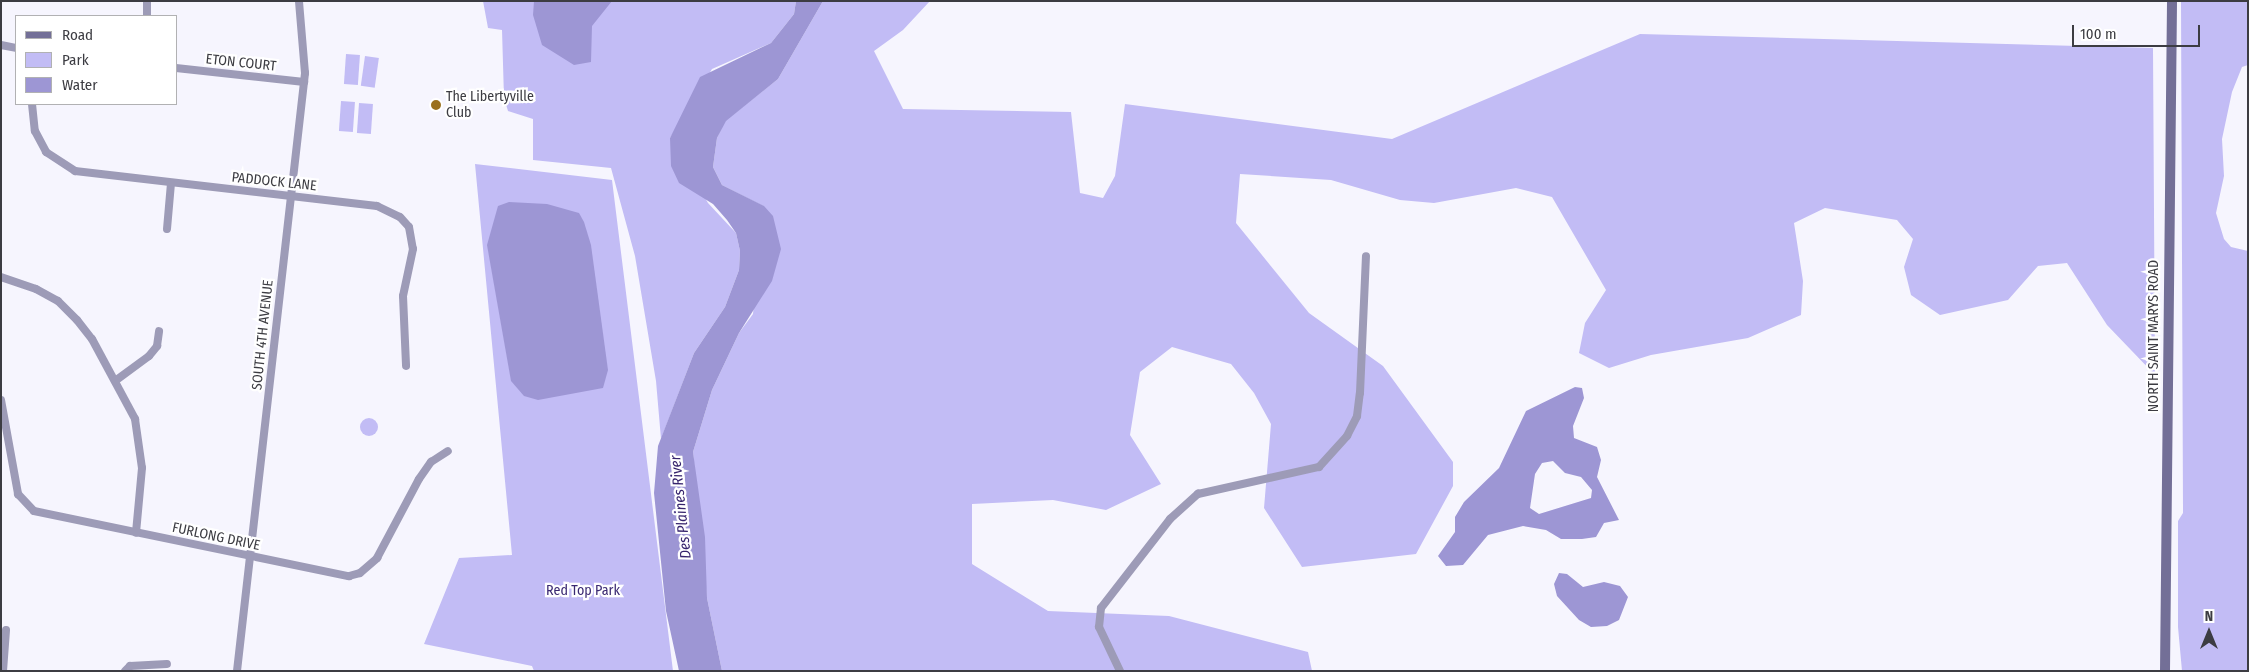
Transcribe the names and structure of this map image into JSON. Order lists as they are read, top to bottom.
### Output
{
  "streets": {
    "main road": ["NORTH SAINT MARYS ROAD"],
    "street": [
      "ETON COURT",
      "PADDOCK LANE",
      "SOUTH 4TH AVENUE",
      "FURLONG DRIVE"
    ]
  },
  "crossings": [
    ["ETON COURT", "SOUTH 4TH AVENUE"],
    ["PADDOCK LANE", "SOUTH 4TH AVENUE"],
    ["SOUTH 4TH AVENUE", "FURLONG DRIVE"]
  ],
  "water": ["Des Plaines River"],
  "parks": ["Red Top Park"],
  "places": ["The Libertyville Club"],
  "legend": ["Road", "Park", "Water"],
  "scale_bar": "100 m",
  "north": "top"
}
